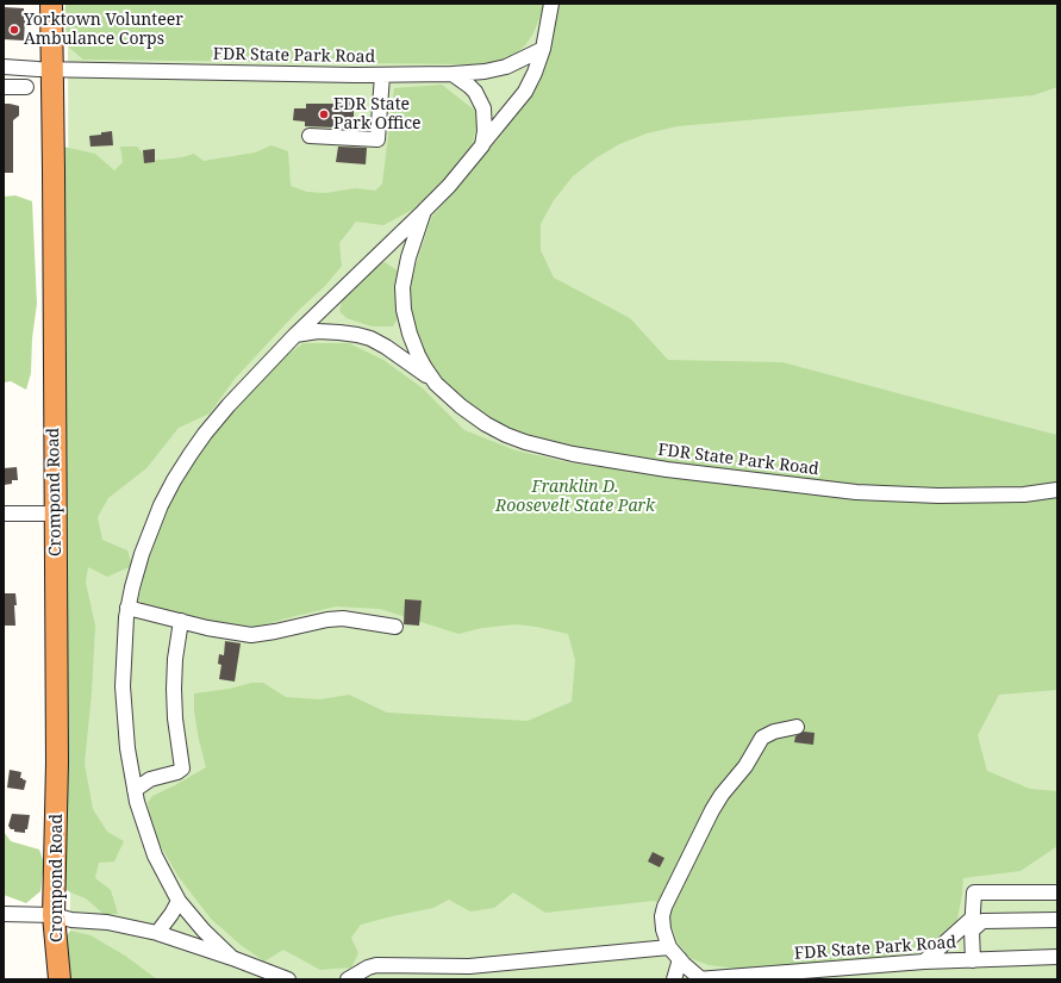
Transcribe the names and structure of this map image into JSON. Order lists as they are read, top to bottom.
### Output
{
  "streets": {
    "highway": ["Crompond Road"],
    "street": ["FDR State Park Road"]
  },
  "crossings": [
    ["FDR State Park Road", "Crompond Road"]
  ],
  "parks": ["Franklin D. Roosevelt State Park"],
  "places": ["Yorktown Volunteer Ambulance Corps", "FDR State Park Office"]
}
